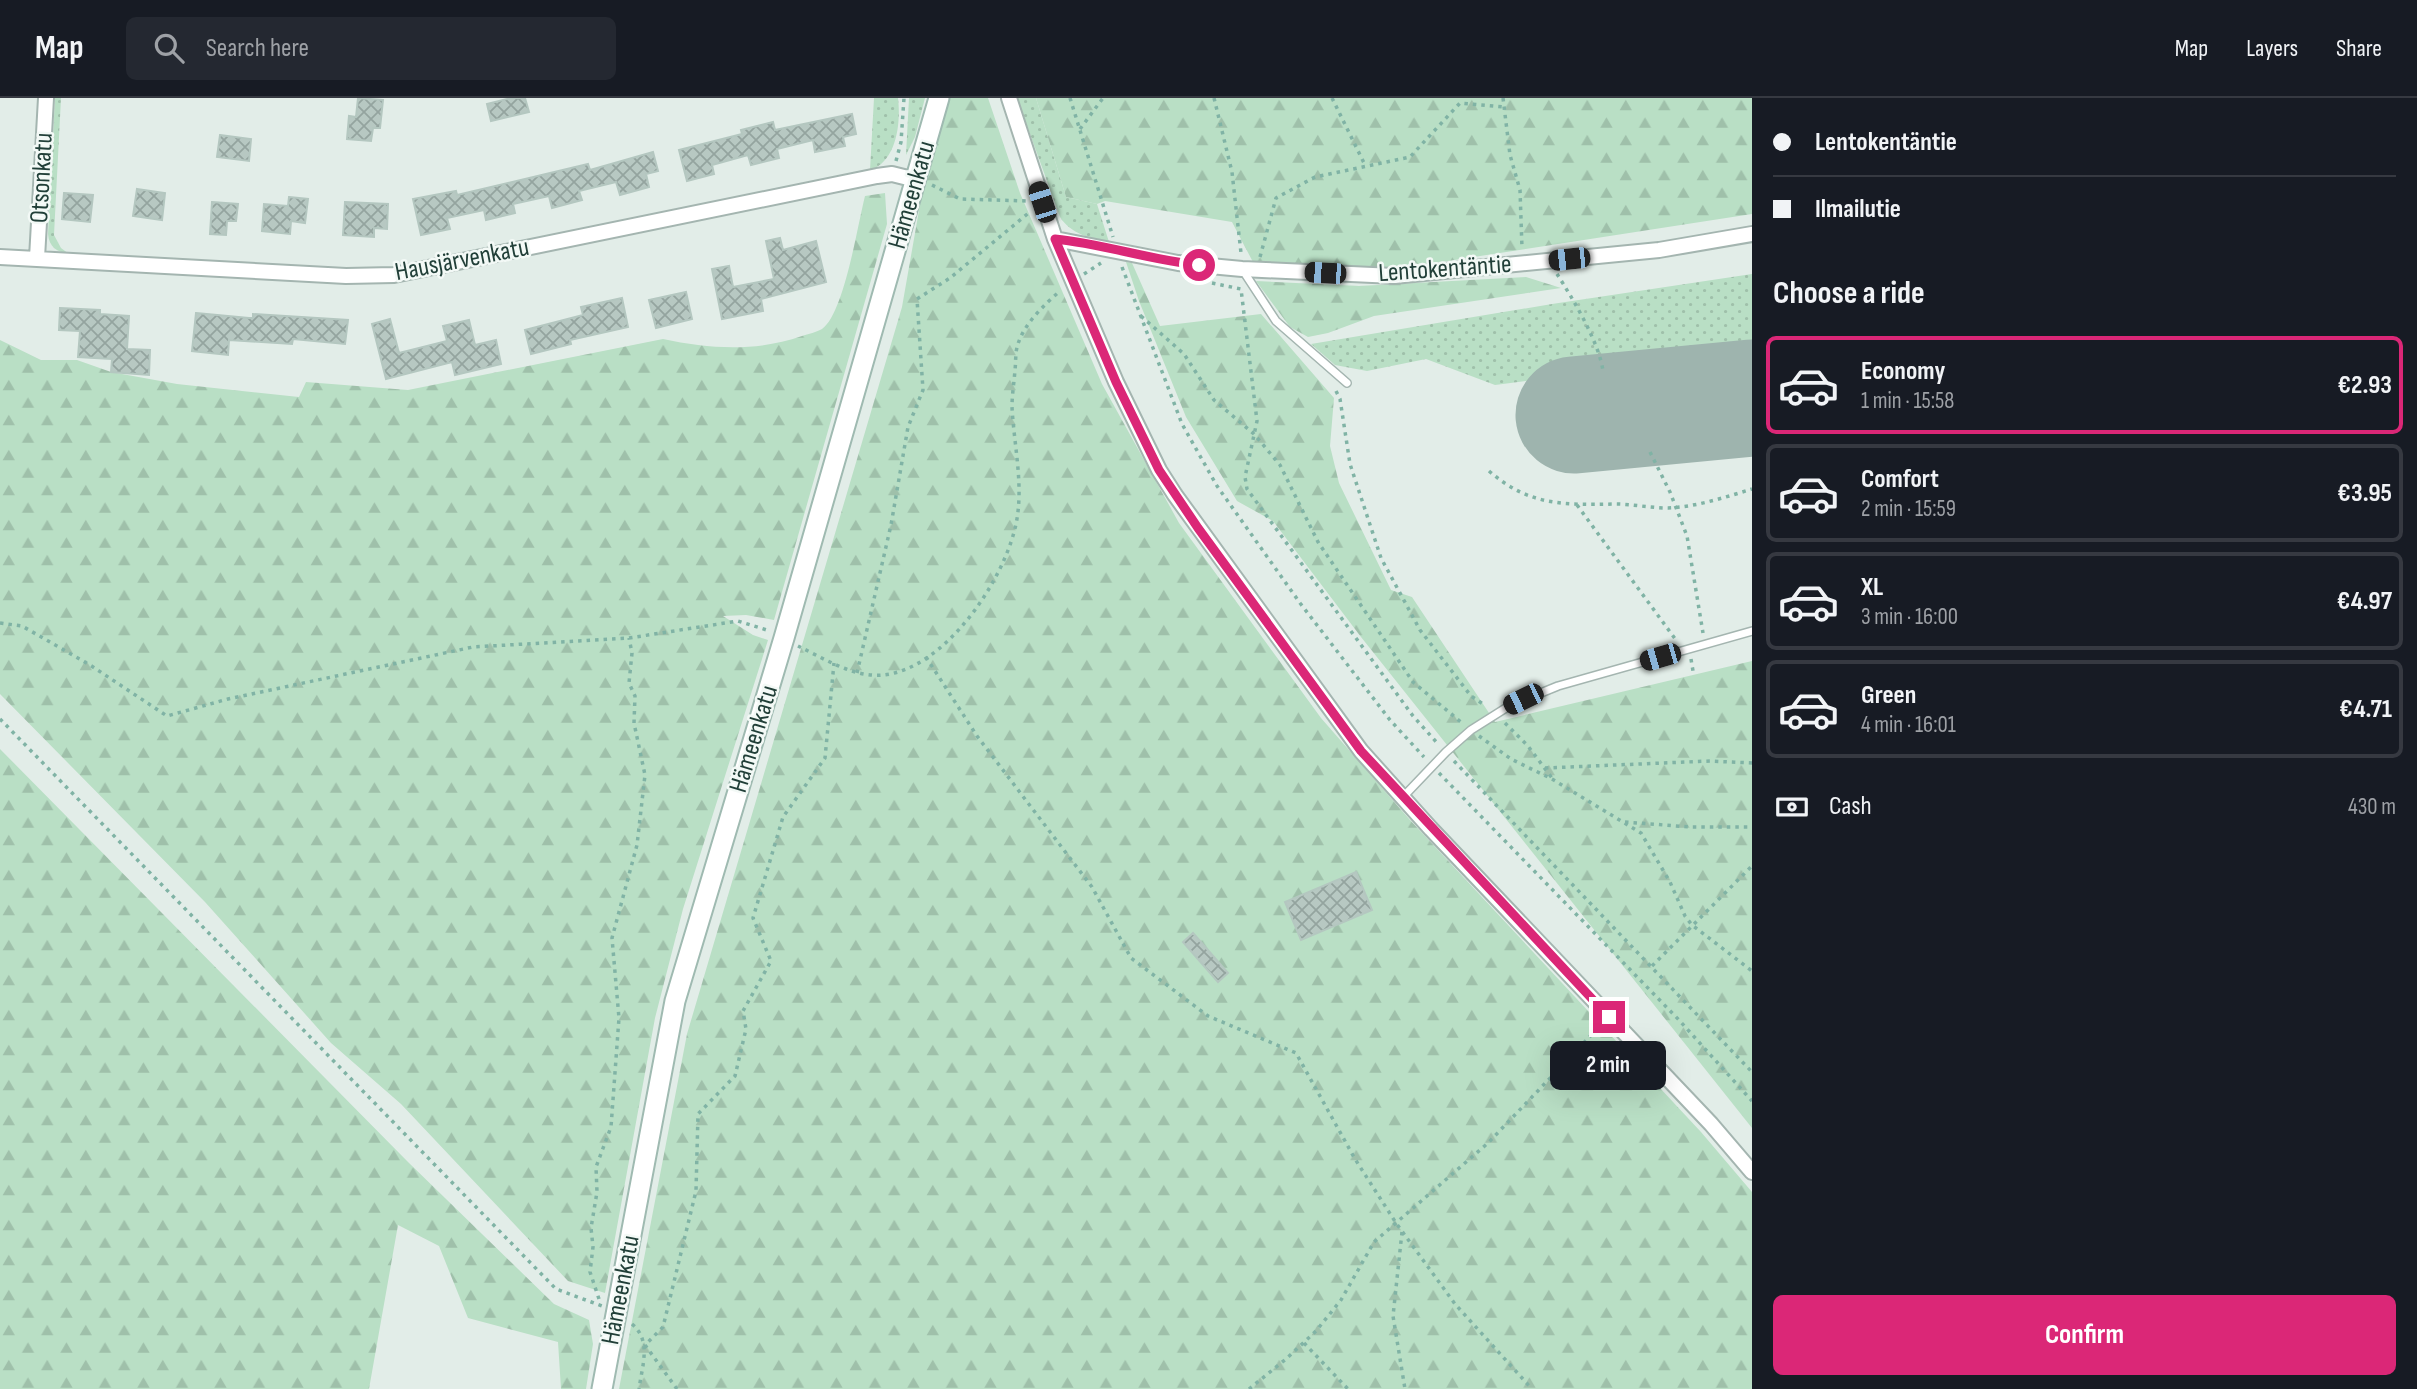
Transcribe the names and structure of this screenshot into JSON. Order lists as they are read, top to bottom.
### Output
{
  "streets": {
    "main road": ["Hämeenkatu"],
    "street": ["Otsonkatu", "Hausjärvenkatu", "Lentokentäntie"]
  },
  "crossings": [
    ["Otsonkatu", "Hausjärvenkatu"],
    ["Hämeenkatu", "Hausjärvenkatu"]
  ],
  "page": {
    "header": "Map",
    "search": "Search here",
    "nav": ["Map", "Layers", "Share"],
    "banner": ["Lentokentäntie", "Ilmailutie"],
    "heading": "Choose a ride",
    "list": [
      {
        "name": "Economy",
        "note": "1 min · 15:58",
        "value": "€2.93"
      },
      {
        "name": "Comfort",
        "note": "2 min · 15:59",
        "value": "€3.95"
      },
      {
        "name": "XL",
        "note": "3 min · 16:00",
        "value": "€4.97"
      },
      {
        "name": "Green",
        "note": "4 min · 16:01",
        "value": "€4.71"
      }
    ],
    "pay": ["Cash", "430 m"],
    "bubble": "2 min",
    "buttons": "Confirm"
  }
}
